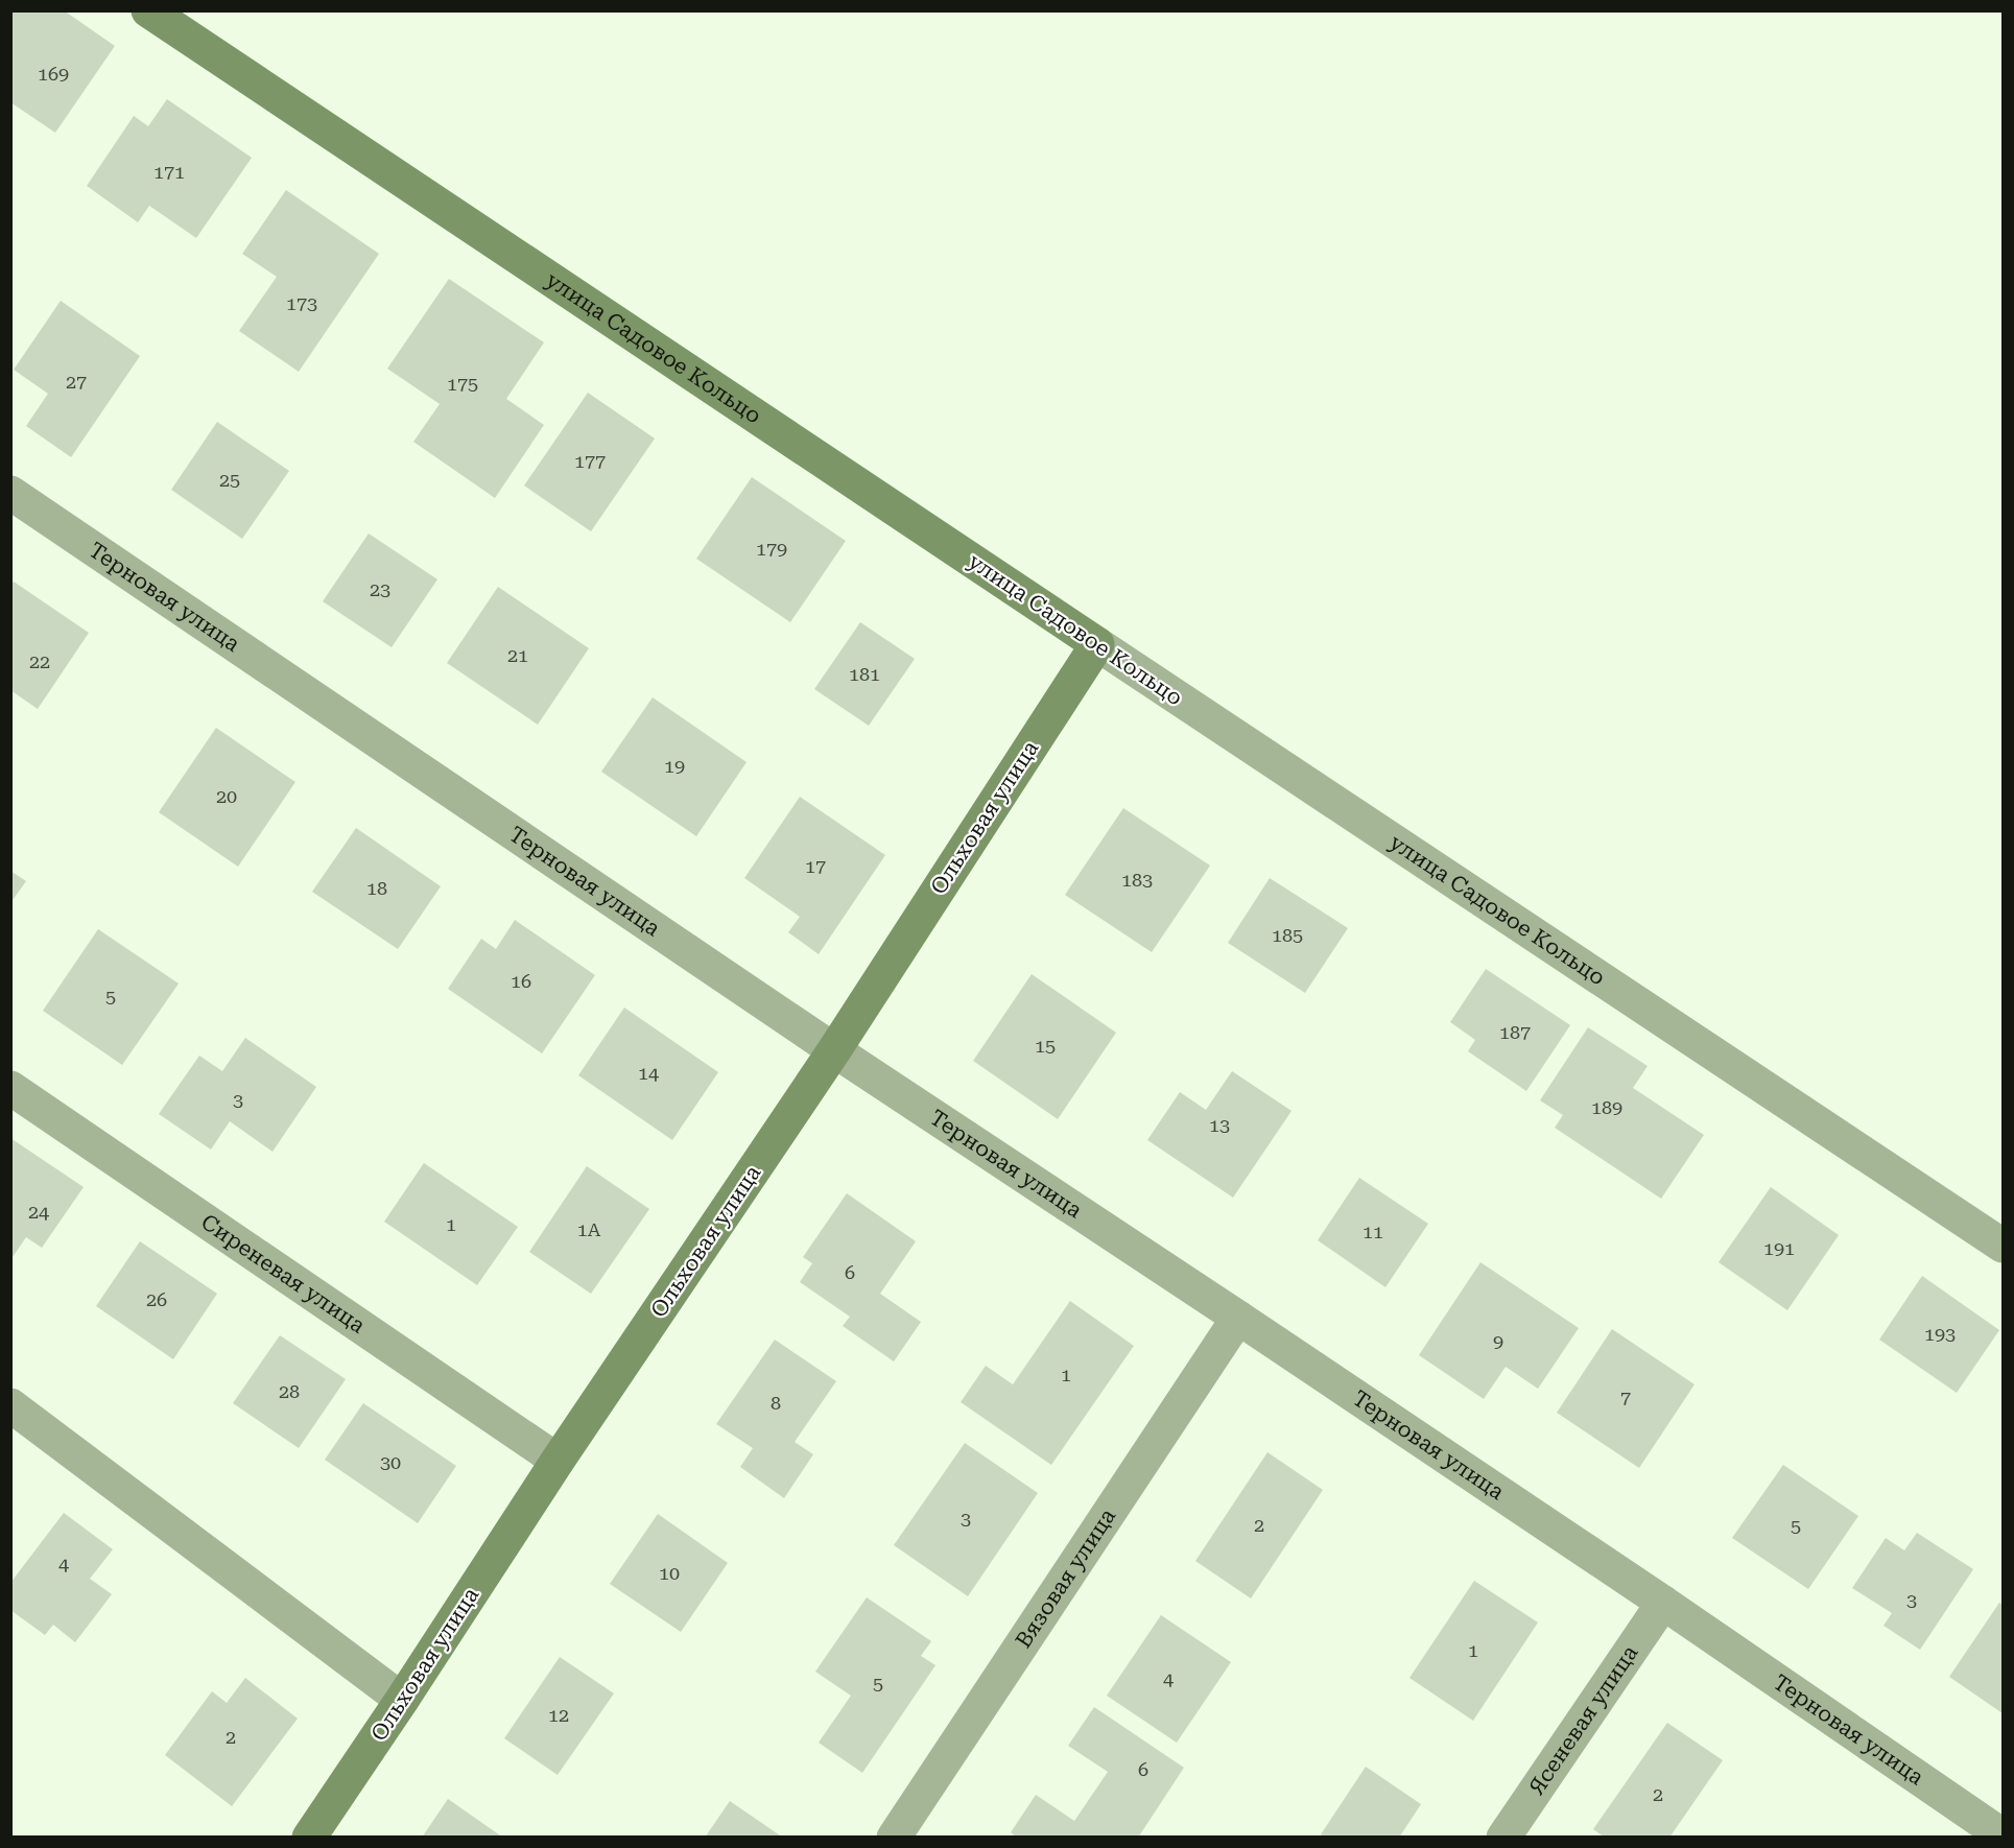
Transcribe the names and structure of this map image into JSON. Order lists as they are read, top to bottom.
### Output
{
  "streets": {
    "street": [
      "улица Садовое Кольцо",
      "Терновая улица",
      "Ольховая улица",
      "Сиреневая улица",
      "Вязовая улица",
      "Ясеневая улица"
    ]
  },
  "crossings": [
    ["улица Садовое Кольцо", "Ольховая улица"],
    ["Терновая улица", "Ольховая улица"],
    ["Терновая улица", "Вязовая улица"],
    ["Терновая улица", "Ясеневая улица"],
    ["Ольховая улица", "Сиреневая улица"]
  ],
  "house_numbers": [
    "169",
    "171",
    "173",
    "27",
    "175",
    "177",
    "25",
    "179",
    "23",
    "21",
    "22",
    "181",
    "19",
    "20",
    "17",
    "183",
    "18",
    "185",
    "16",
    "5",
    "187",
    "15",
    "14",
    "3",
    "189",
    "13",
    "24",
    "1",
    "1А",
    "11",
    "191",
    "6",
    "26",
    "193",
    "9",
    "1",
    "28",
    "7",
    "8",
    "30",
    "3",
    "2",
    "5",
    "4",
    "10",
    "3",
    "1",
    "4",
    "5",
    "12",
    "2",
    "6",
    "2"
  ]
}
